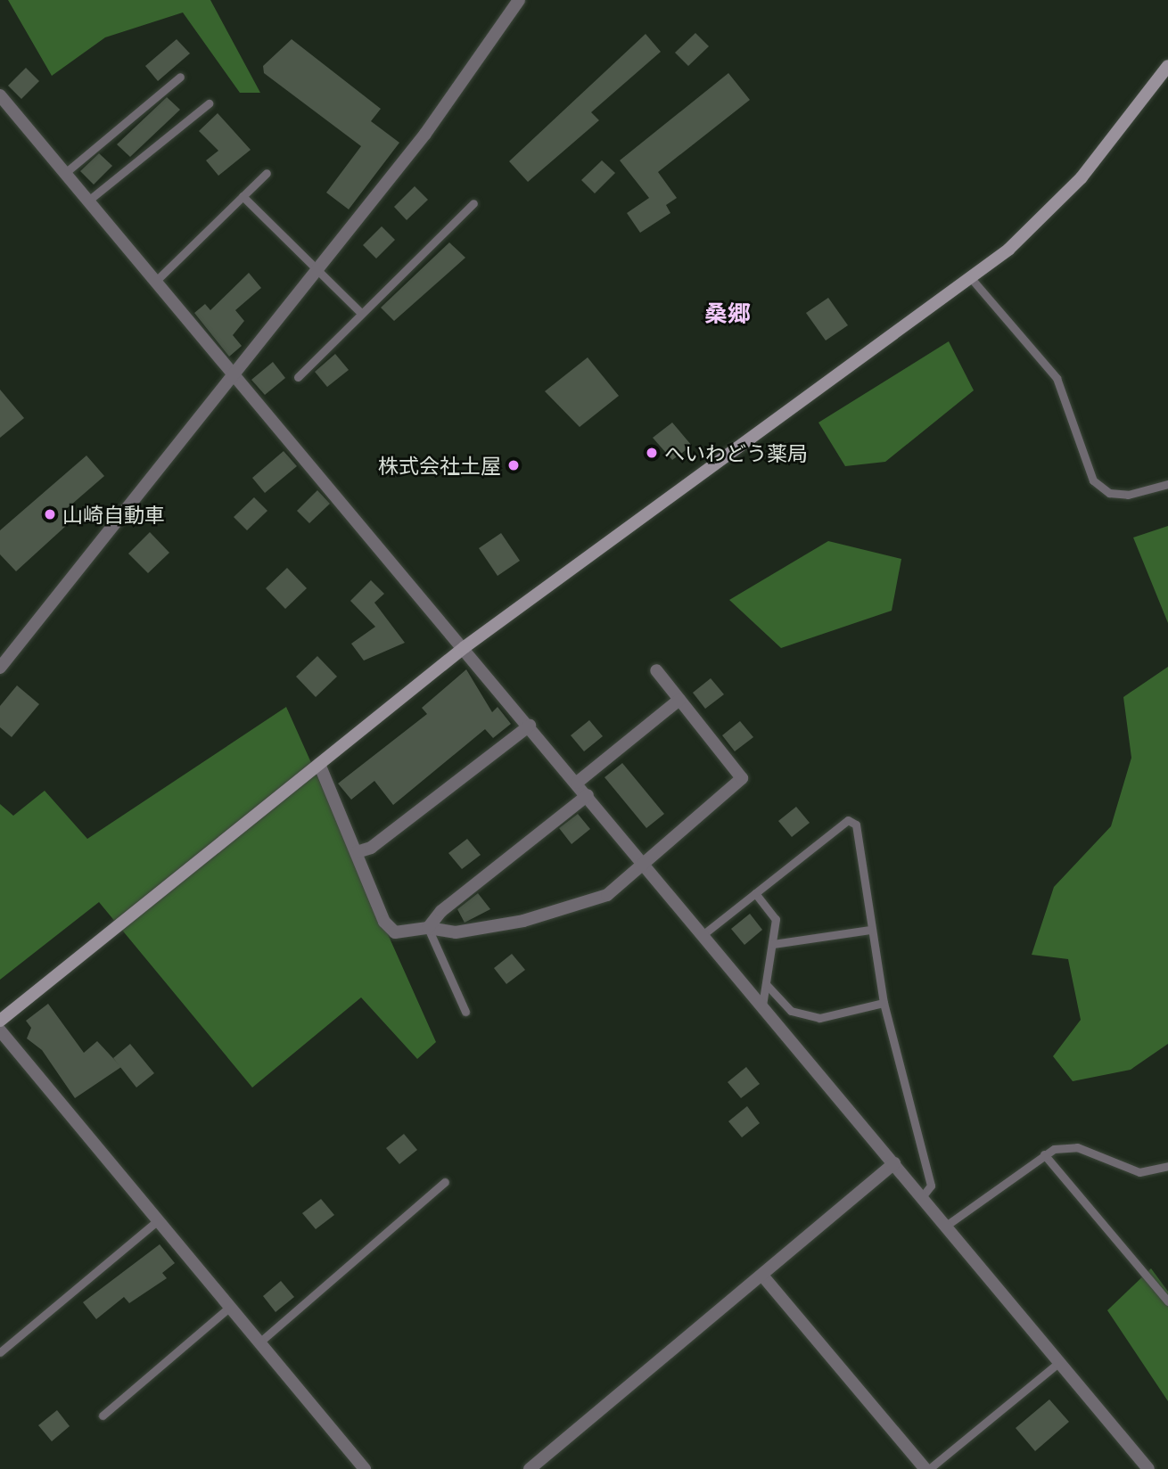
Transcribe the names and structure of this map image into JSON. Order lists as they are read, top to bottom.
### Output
{
  "districts": ["桑郷"],
  "places": ["へいわどう薬局", "株式会社土屋", "山崎自動車"]
}
